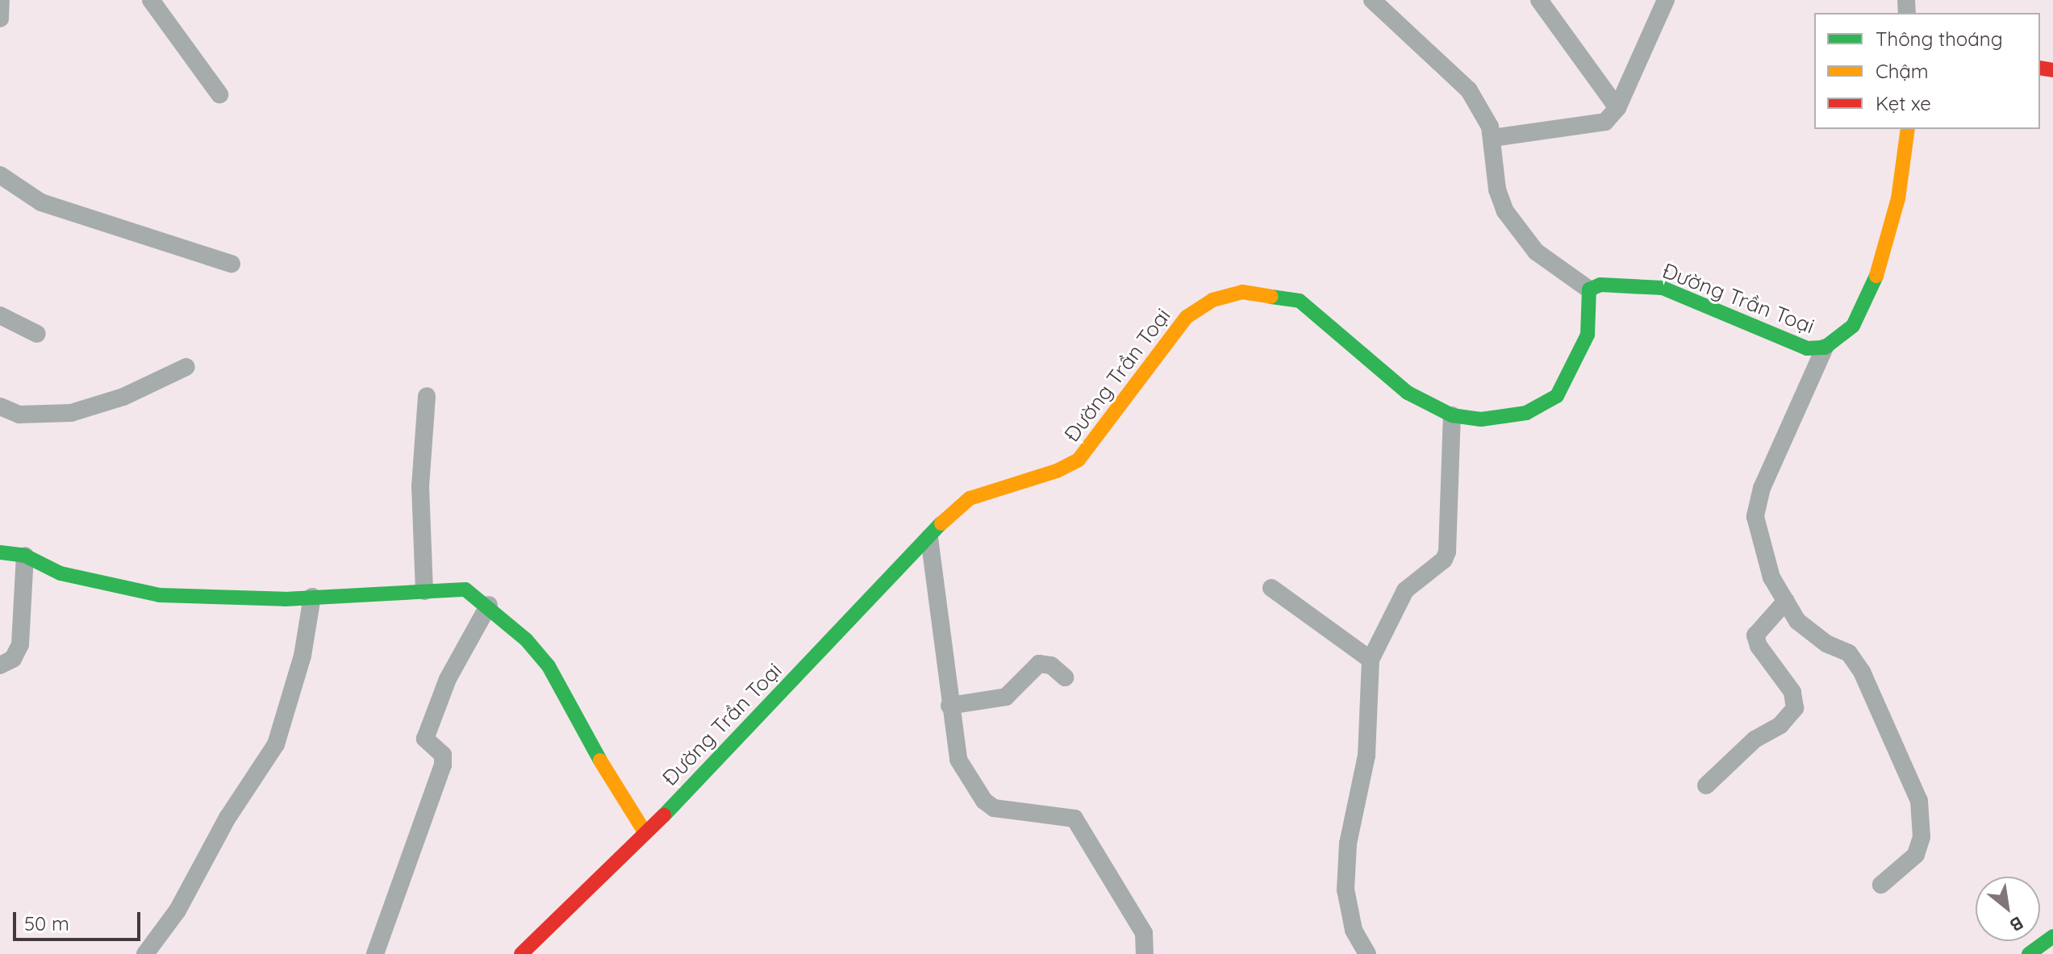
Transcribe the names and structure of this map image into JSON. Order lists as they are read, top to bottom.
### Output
{
  "streets": {
    "street": ["Đường Trần Toại"]
  },
  "legend": ["Thông thoáng", "Chậm", "Kẹt xe"],
  "scale_bar": "50 m",
  "north": "bottom right"
}
